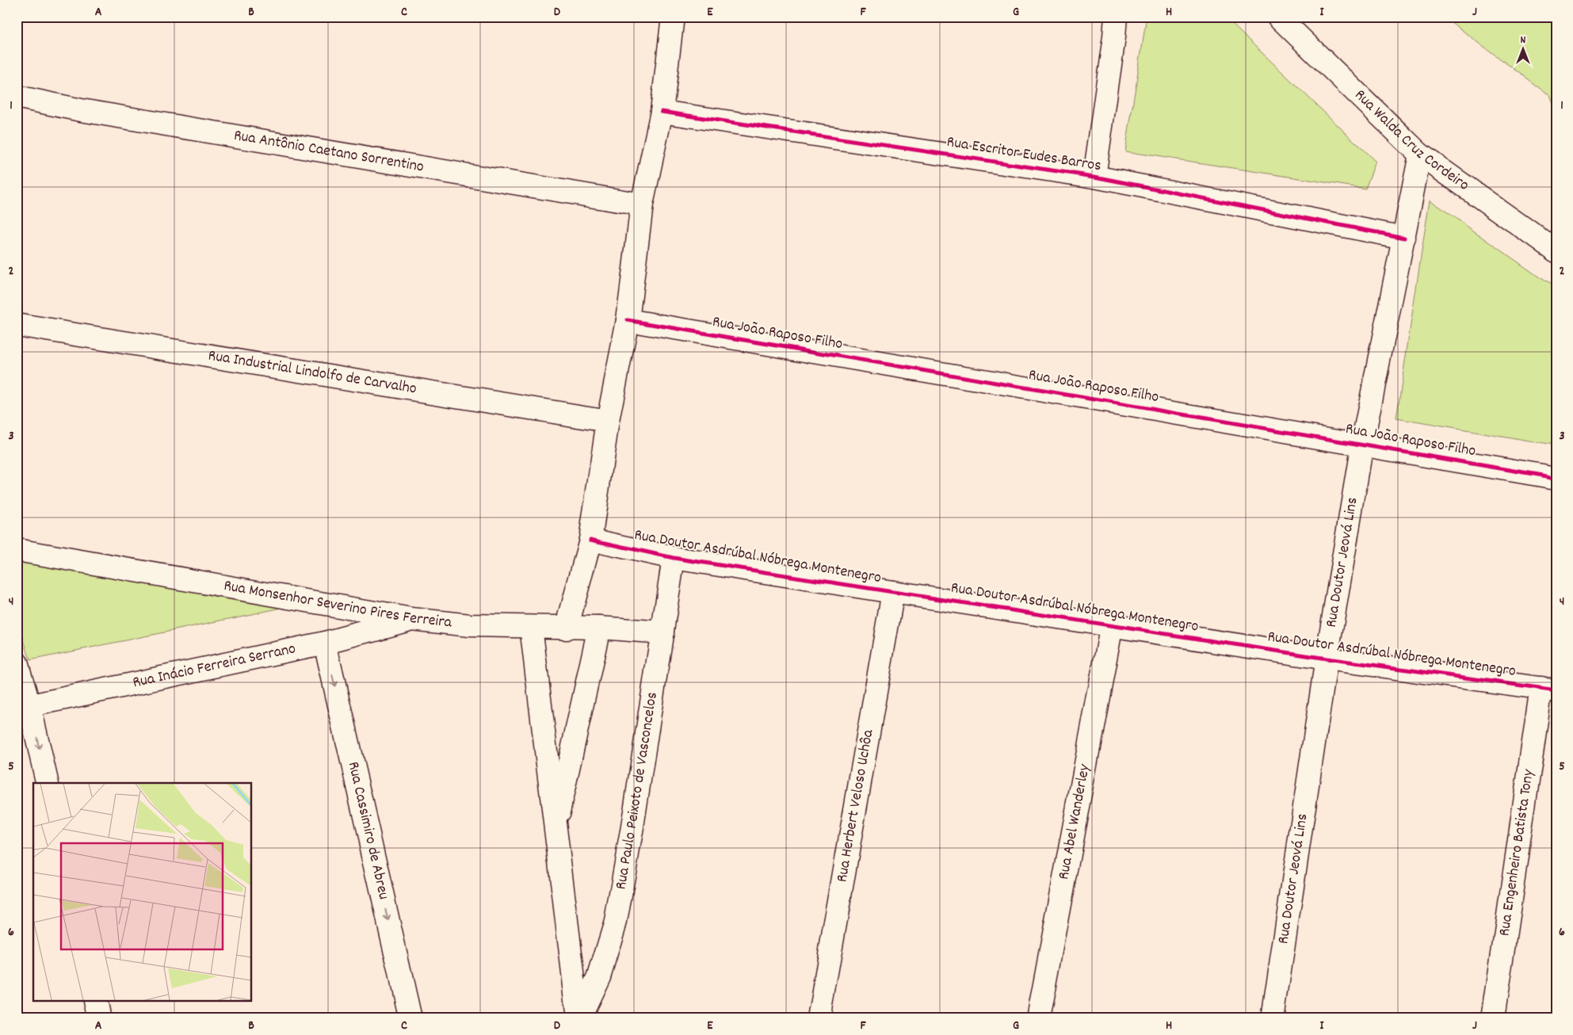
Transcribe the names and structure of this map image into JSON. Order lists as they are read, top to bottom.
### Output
{
  "streets": {
    "street": [
      "Rua Walda Cruz Cordeiro",
      "Rua Antônio Caetano Sorrentino",
      "Rua Escritor Eudes Barros",
      "Rua João Raposo Filho",
      "Rua Industrial Lindolfo de Carvalho",
      "Rua Doutor Asdrúbal Nóbrega Montenegro",
      "Rua Doutor Jeová Lins",
      "Rua Monsenhor Severino Pires Ferreira",
      "Rua Inácio Ferreira Serrano",
      "Rua Paulo Peixoto de Vasconcelos",
      "Rua Herbert Veloso Uchôa",
      "Rua Abel Wanderley",
      "Rua Cassimiro de Abreu",
      "Rua Engenheiro Batista Tony"
    ]
  },
  "crossings": [
    ["Rua Walda Cruz Cordeiro", "Rua Doutor Jeová Lins"],
    ["Rua Escritor Eudes Barros", "Rua Doutor Jeová Lins"],
    ["Rua João Raposo Filho", "Rua Doutor Jeová Lins"],
    ["Rua Doutor Asdrúbal Nóbrega Montenegro", "Rua Doutor Jeová Lins"],
    ["Rua Doutor Asdrúbal Nóbrega Montenegro", "Rua Paulo Peixoto de Vasconcelos"],
    ["Rua Doutor Asdrúbal Nóbrega Montenegro", "Rua Herbert Veloso Uchôa"],
    ["Rua Doutor Asdrúbal Nóbrega Montenegro", "Rua Abel Wanderley"],
    ["Rua Doutor Asdrúbal Nóbrega Montenegro", "Rua Engenheiro Batista Tony"],
    ["Rua Monsenhor Severino Pires Ferreira", "Rua Inácio Ferreira Serrano"],
    ["Rua Monsenhor Severino Pires Ferreira", "Rua Paulo Peixoto de Vasconcelos"],
    ["Rua Inácio Ferreira Serrano", "Rua Cassimiro de Abreu"]
  ],
  "one_way": ["Rua Cassimiro de Abreu"],
  "north": "top",
  "grid": {
    "columns": [
      "A",
      "B",
      "C",
      "D",
      "E",
      "F",
      "G",
      "H",
      "I",
      "J"
    ],
    "rows": [
      "1",
      "2",
      "3",
      "4",
      "5",
      "6"
    ]
  }
}
